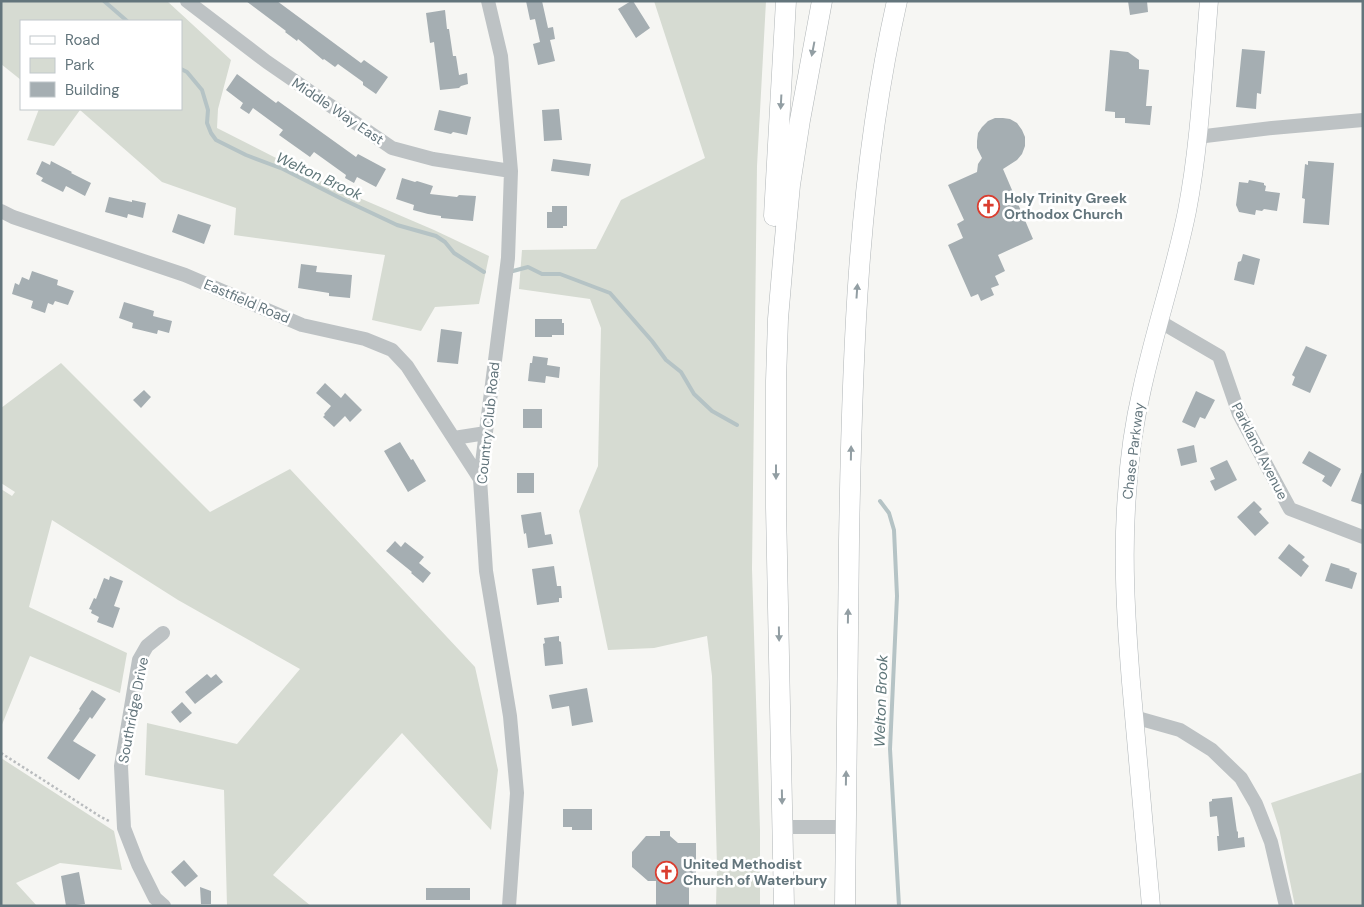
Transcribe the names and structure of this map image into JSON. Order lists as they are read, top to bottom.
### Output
{
  "streets": {
    "main road": ["Chase Parkway"],
    "street": [
      "Middle Way East",
      "Eastfield Road",
      "Country Club Road",
      "Parkland Avenue",
      "Southridge Drive"
    ]
  },
  "crossings": [
    ["Middle Way East", "Country Club Road"],
    ["Eastfield Road", "Country Club Road"],
    ["Chase Parkway", "Parkland Avenue"]
  ],
  "water": ["Welton Brook"],
  "places": {
    "church": ["Holy Trinity Greek Orthodox Church", "United Methodist Church of Waterbury"]
  },
  "legend": ["Road", "Park", "Building"]
}
